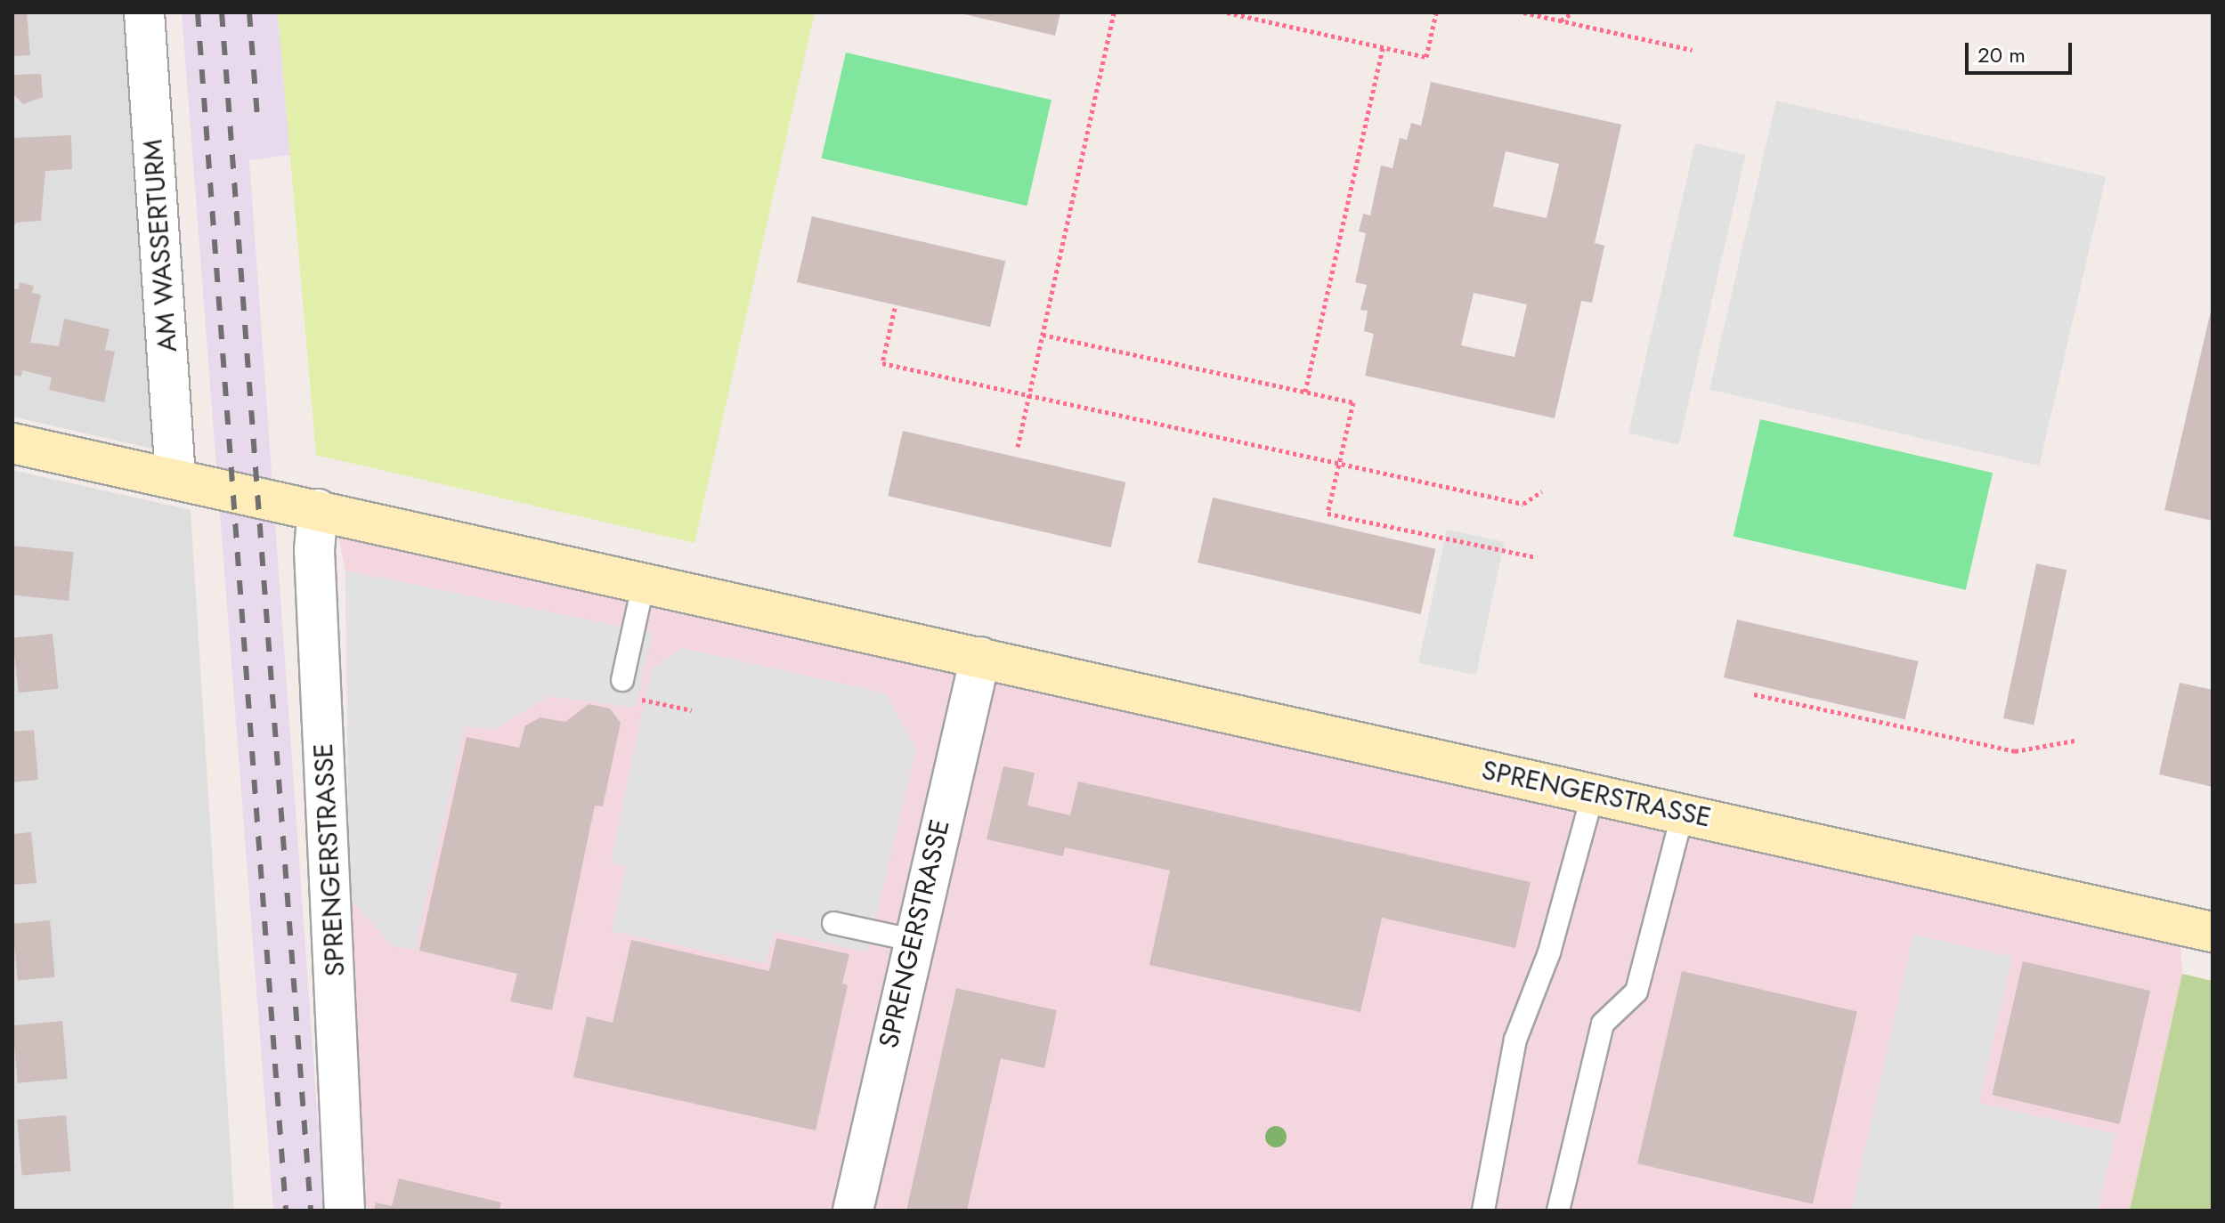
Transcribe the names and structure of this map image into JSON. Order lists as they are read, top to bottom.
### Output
{
  "streets": {
    "street": ["AM WASSERTURM", "SPRENGERSTRASSE"]
  },
  "crossings": [
    ["AM WASSERTURM", "SPRENGERSTRASSE"]
  ],
  "scale_bar": "20 m"
}
